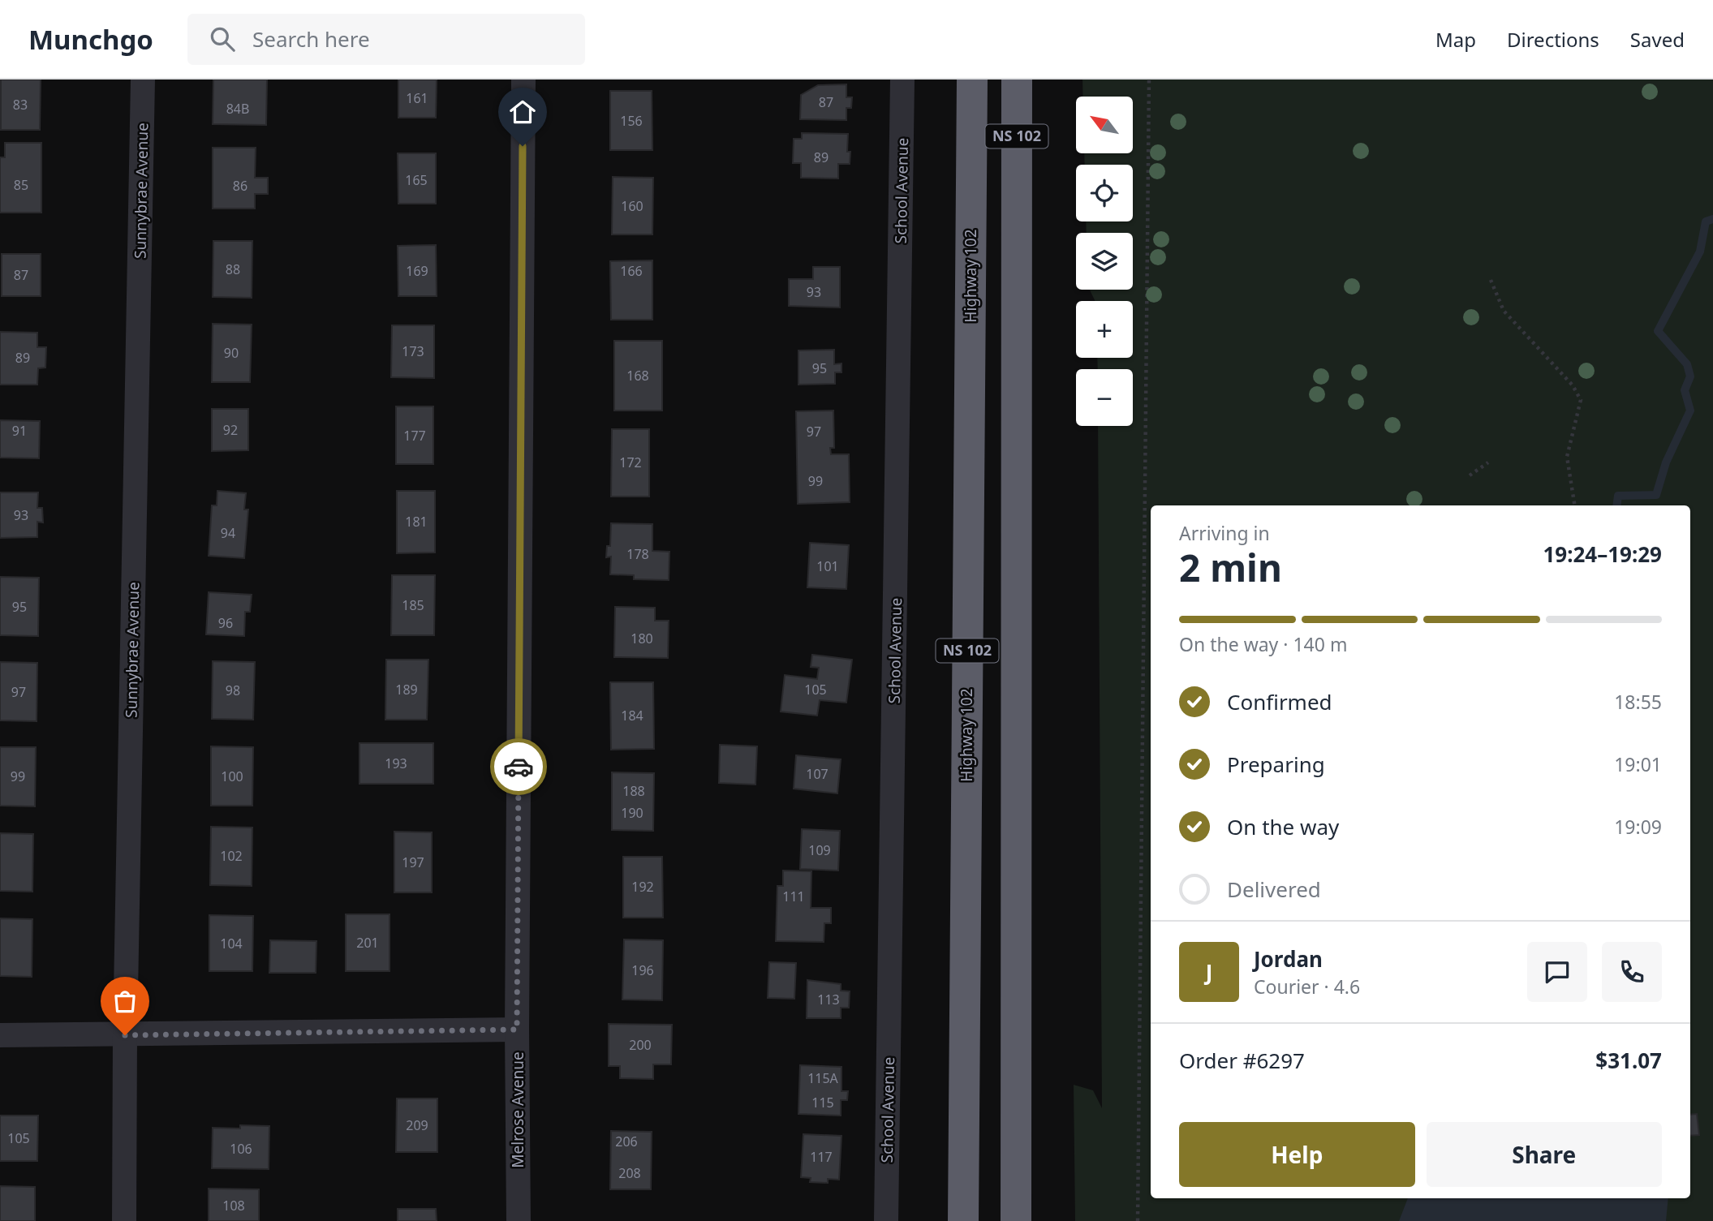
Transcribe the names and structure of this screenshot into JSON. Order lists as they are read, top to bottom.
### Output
{
  "streets": {
    "highway": ["NS 102", "Highway 102"],
    "street": ["Sunnybrae Avenue", "School Avenue", "Melrose Avenue"]
  },
  "house_numbers": [
    "161",
    "87",
    "83",
    "84B",
    "156",
    "89",
    "165",
    "85",
    "86",
    "160",
    "88",
    "169",
    "166",
    "87",
    "93",
    "173",
    "90",
    "89",
    "95",
    "168",
    "92",
    "91",
    "97",
    "177",
    "172",
    "99",
    "93",
    "181",
    "94",
    "178",
    "101",
    "185",
    "95",
    "96",
    "180",
    "189",
    "105",
    "98",
    "97",
    "184",
    "193",
    "107",
    "99",
    "100",
    "188",
    "190",
    "109",
    "102",
    "197",
    "192",
    "111",
    "201",
    "104",
    "196",
    "113",
    "200",
    "115A",
    "115",
    "209",
    "105",
    "206",
    "106",
    "117",
    "208",
    "108"
  ],
  "north": "top left",
  "page": {
    "header": "Munchgo",
    "search": "Search here",
    "nav": ["Map", "Directions", "Saved"],
    "map_buttons": ["+", "−"],
    "heading": ["2 min", "Arriving in", "19:24–19:29"],
    "panel": [
      "Jordan",
      "Courier · 4.6",
      "Order #6297",
      "$31.07"
    ],
    "bar": "On the way · 140 m",
    "list": [
      ["Confirmed", "18:55"],
      ["Preparing", "19:01"],
      ["On the way", "19:09"],
      "Delivered"
    ],
    "round": "J",
    "buttons": ["Help", "Share"]
  }
}
